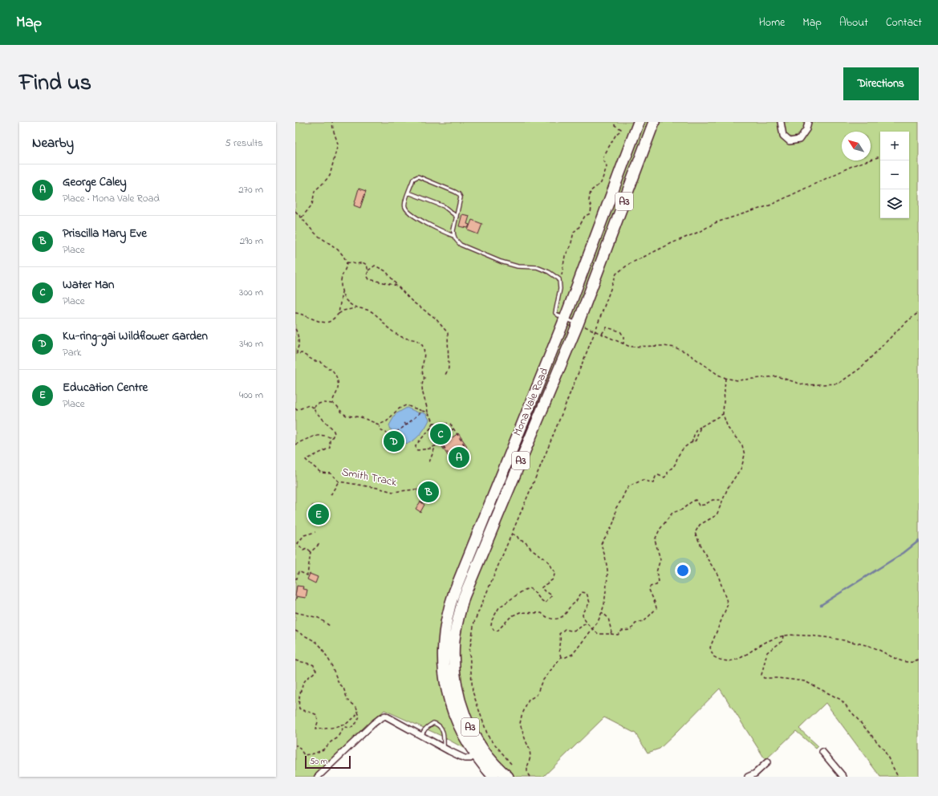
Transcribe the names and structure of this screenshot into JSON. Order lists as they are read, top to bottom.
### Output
{
  "streets": {
    "highway": ["A3", "Mona Vale Road"],
    "path": ["Smith Track"]
  },
  "scale_bar": "50 m",
  "north": "top left",
  "page": {
    "header": "Map",
    "nav": [
      "Home",
      "Map",
      "About",
      "Contact"
    ],
    "title": "Find us",
    "buttons": "Directions",
    "heading": ["Nearby", "5 results"],
    "map_buttons": ["+", "−"],
    "list": [
      {
        "mark": "A",
        "name": "George Caley",
        "note": "Place · Mona Vale Road",
        "value": "270 m"
      },
      {
        "mark": "B",
        "name": "Priscilla Mary Eve",
        "note": "Place",
        "value": "290 m"
      },
      {
        "mark": "C",
        "name": "Water Man",
        "note": "Place",
        "value": "300 m"
      },
      {
        "mark": "D",
        "name": "Ku-ring-gai Wildflower Garden",
        "note": "Park",
        "value": "340 m"
      },
      {
        "mark": "E",
        "name": "Education Centre",
        "note": "Place",
        "value": "400 m"
      }
    ],
    "pins": [
      "C",
      "D",
      "A",
      "B",
      "E"
    ],
    "scale": "50 m"
  }
}
